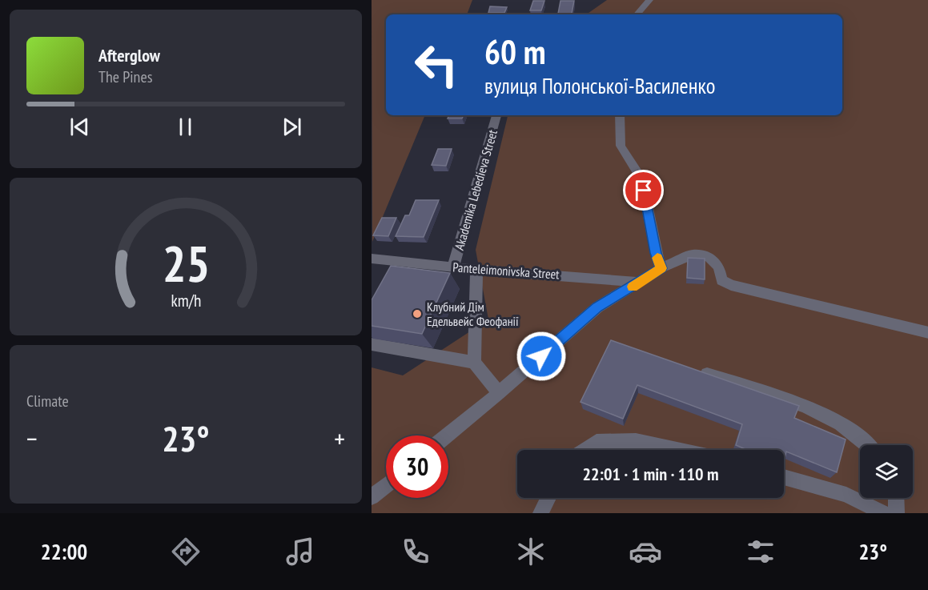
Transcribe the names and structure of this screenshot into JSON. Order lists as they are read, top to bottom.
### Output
{
  "streets": {
    "street": ["Akademika Lebedieva Street", "Panteleimonivska Street"]
  },
  "crossings": [
    ["Akademika Lebedieva Street", "Panteleimonivska Street"]
  ],
  "places": ["Клубний Дім Едельвейс Феофанії"],
  "page": {
    "turn": ["60 m", "вулиця Полонської-Василенко"],
    "song": ["Afterglow", "The Pines"],
    "tile": "Climate",
    "heat": ["−", "23°", "+"],
    "limit": "30",
    "trip": "22:01 · 1 min · 110 m",
    "tabs": ["22:00", "23°"],
    "gauge": ["25", "km/h"]
  }
}
